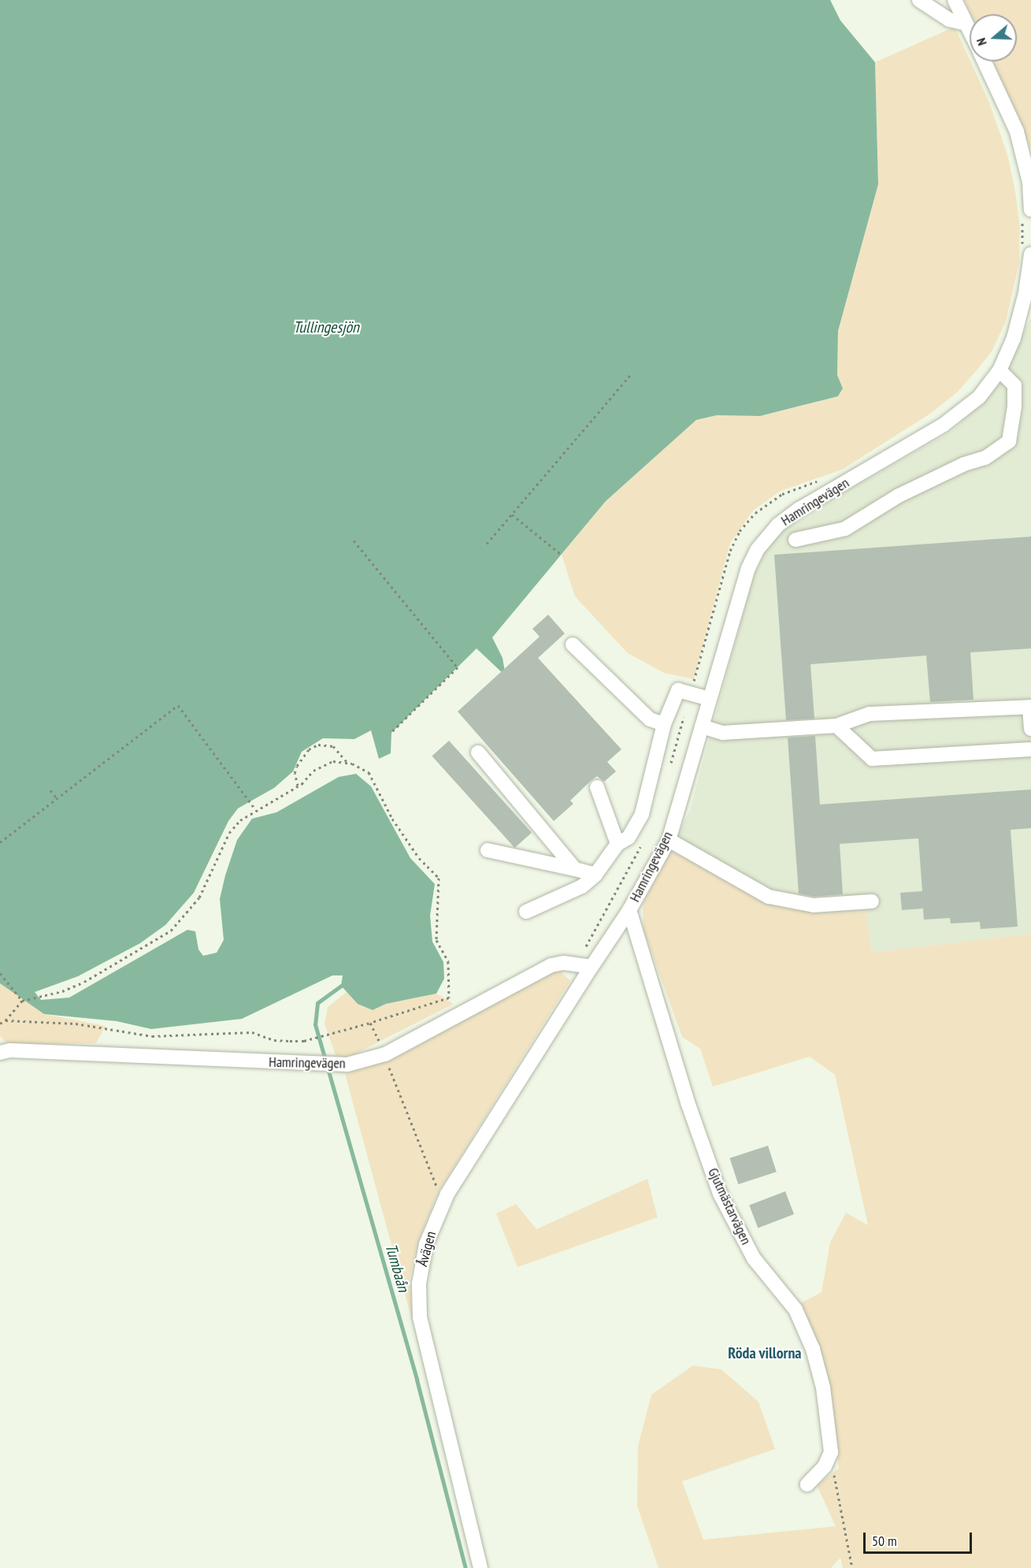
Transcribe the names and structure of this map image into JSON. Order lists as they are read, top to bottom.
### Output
{
  "streets": {
    "street": ["Hamringevägen", "Gjutmästarvägen", "Åvägen"]
  },
  "crossings": [
    ["Hamringevägen", "Gjutmästarvägen"],
    ["Hamringevägen", "Åvägen"]
  ],
  "districts": ["Röda villorna"],
  "water": ["Tullingesjön", "Tumbaån"],
  "scale_bar": "50 m",
  "north": "left"
}
